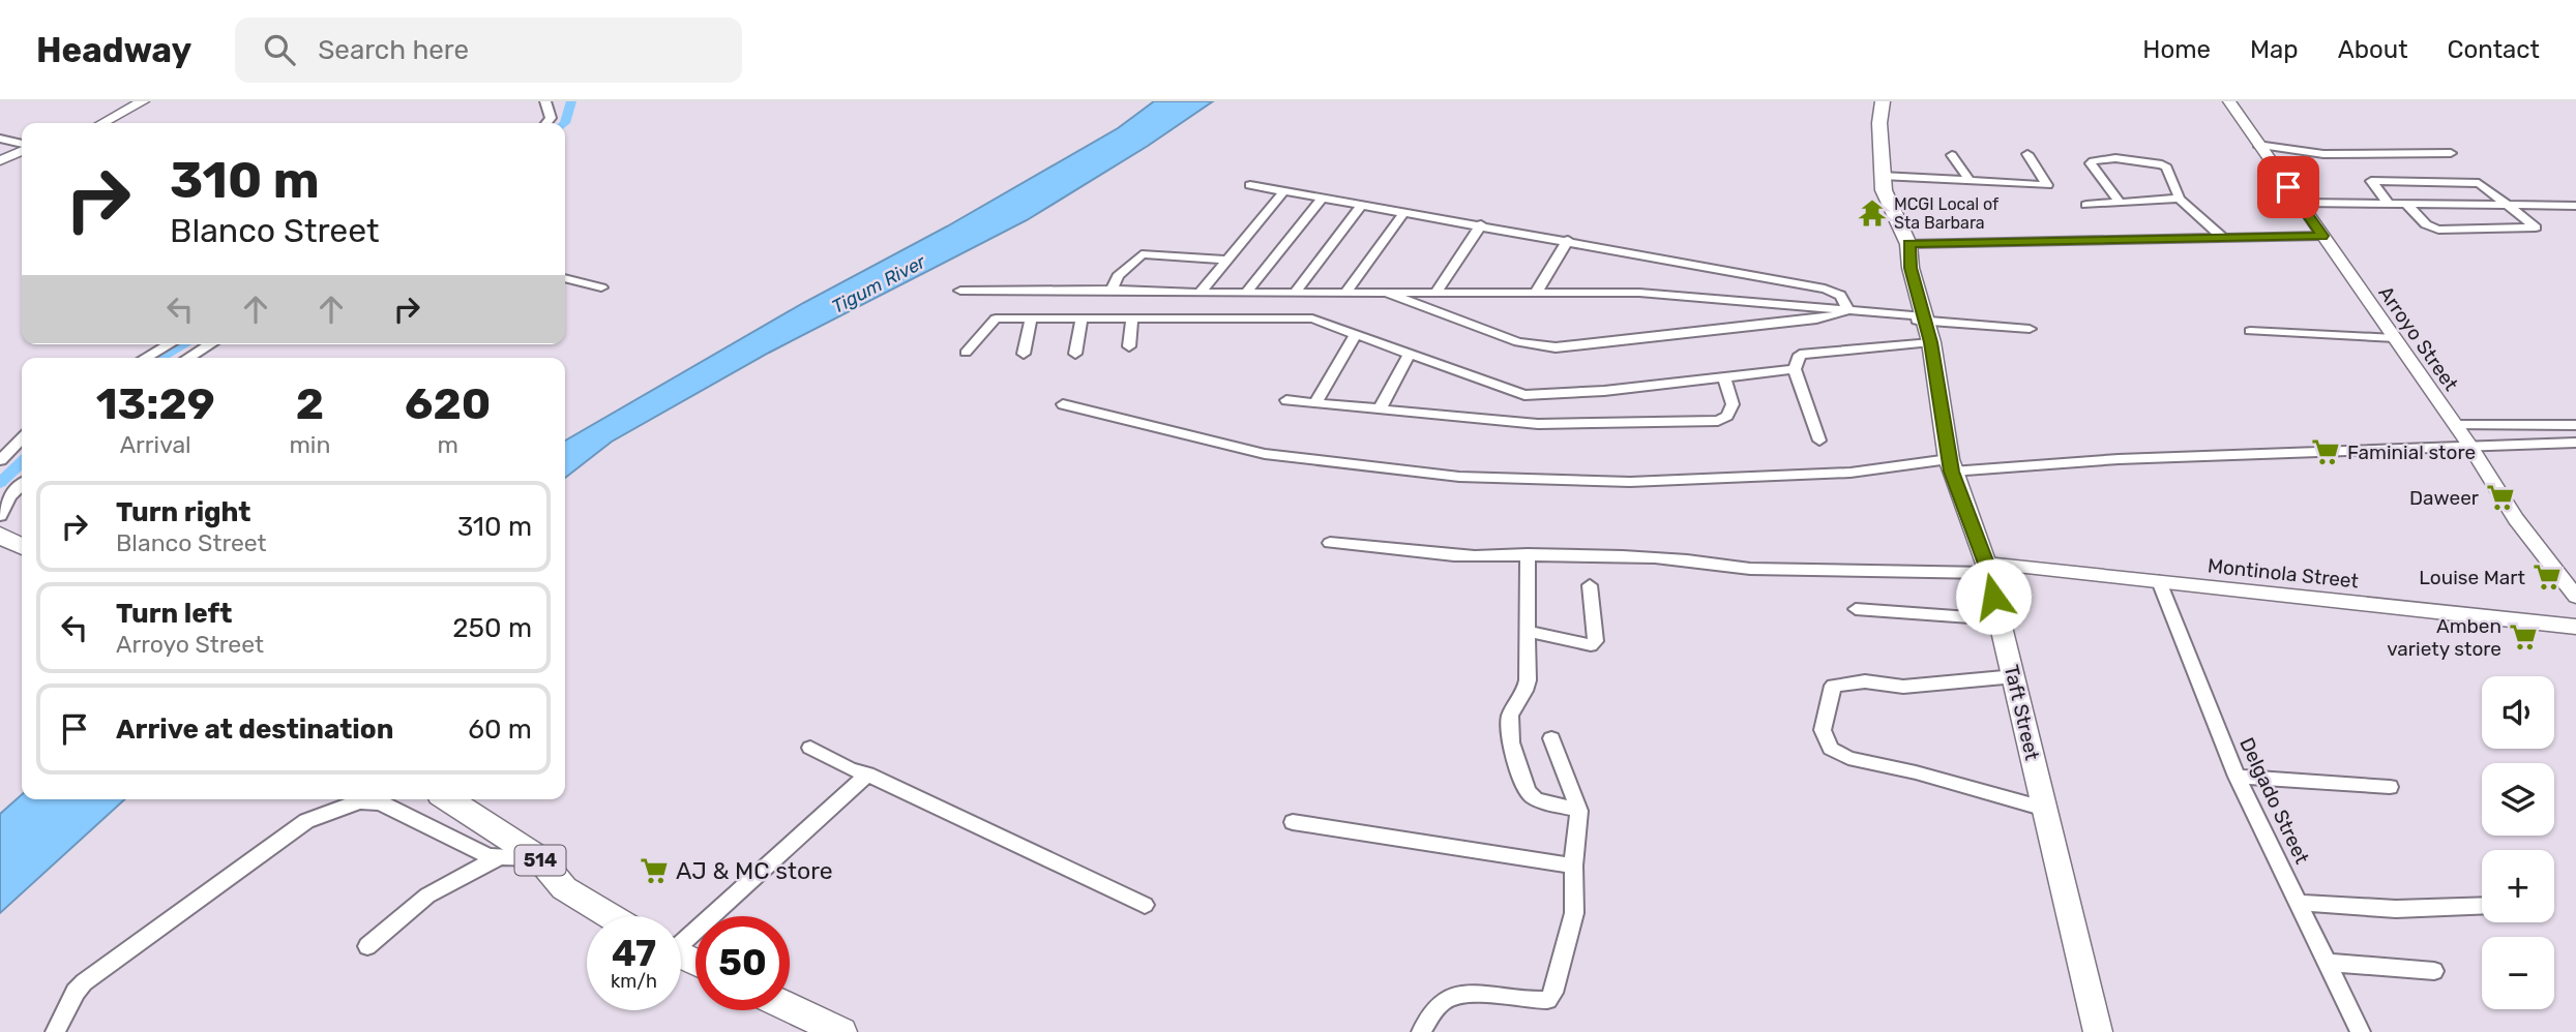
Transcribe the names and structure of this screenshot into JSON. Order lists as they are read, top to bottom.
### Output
{
  "streets": {
    "main road": ["Taft Street", "514"],
    "street": ["Arroyo Street", "Montinola Street", "Delgado Street"]
  },
  "crossings": [
    ["Montinola Street", "Taft Street"],
    ["Montinola Street", "Delgado Street"]
  ],
  "water": ["Tigum River"],
  "places": {
    "temple": ["MCGI Local of Sta Barbara"],
    "supermarket": [
      "Faminial store",
      "Daweer",
      "Louise Mart",
      "Amben variety store",
      "AJ & MC store"
    ]
  },
  "page": {
    "header": "Headway",
    "search": "Search here",
    "nav": [
      "Home",
      "Map",
      "About",
      "Contact"
    ],
    "turn": ["310 m", "Blanco Street"],
    "eta": [
      "13:29",
      "Arrival",
      "2",
      "min",
      "620",
      "m"
    ],
    "list": [
      {
        "name": "Turn right",
        "note": "Blanco Street",
        "value": "310 m"
      },
      {
        "name": "Turn left",
        "note": "Arroyo Street",
        "value": "250 m"
      },
      {
        "name": "Arrive at destination",
        "value": "60 m"
      }
    ],
    "map_buttons": ["+", "−"],
    "speed": "47 km/h",
    "limit": "50"
  }
}
